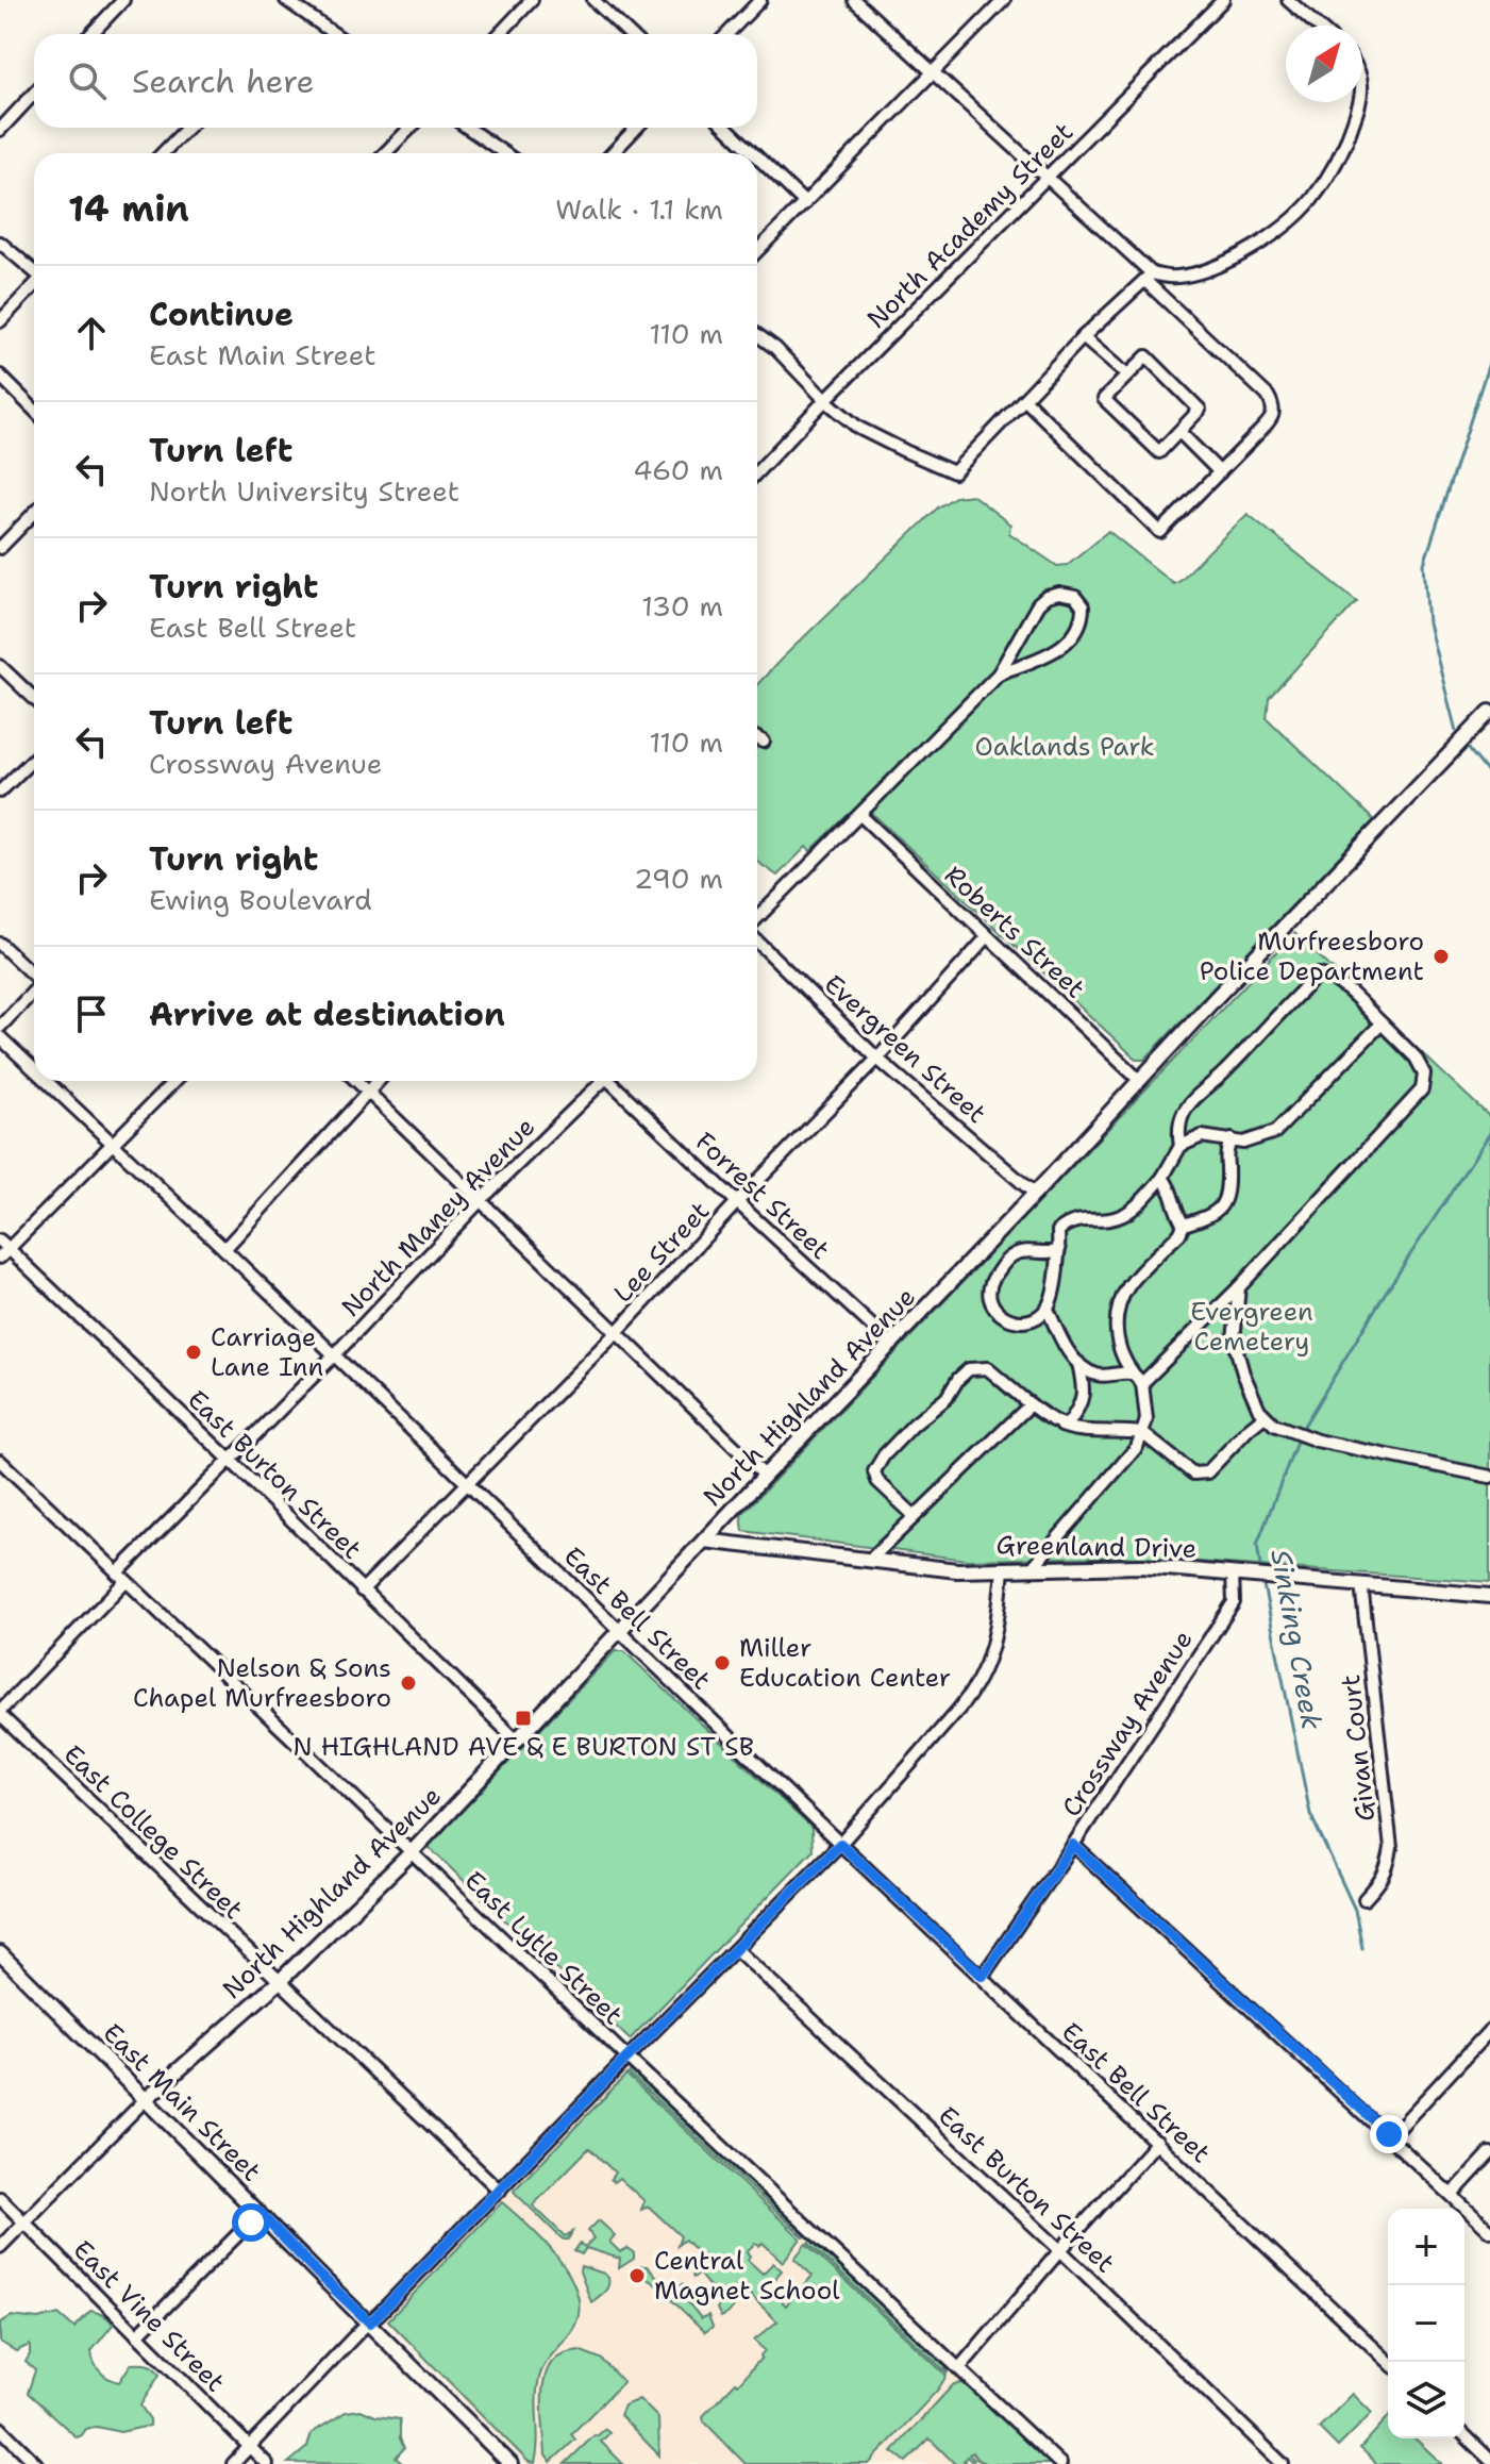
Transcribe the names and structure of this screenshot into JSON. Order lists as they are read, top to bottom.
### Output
{
  "streets": {
    "street": [
      "North Academy Street",
      "Roberts Street",
      "Evergreen Street",
      "Forrest Street",
      "North Maney Avenue",
      "Lee Street",
      "North Highland Avenue",
      "East Burton Street",
      "Greenland Drive",
      "East Bell Street",
      "Crossway Avenue",
      "Givan Court",
      "East College Street",
      "East Lytle Street",
      "East Main Street",
      "East Vine Street"
    ]
  },
  "crossings": [
    ["Roberts Street", "Lee Street"],
    ["Roberts Street", "North Highland Avenue"],
    ["Evergreen Street", "Lee Street"],
    ["Evergreen Street", "North Highland Avenue"],
    ["Forrest Street", "Lee Street"],
    ["Forrest Street", "North Highland Avenue"],
    ["North Maney Avenue", "East Burton Street"],
    ["North Maney Avenue", "East Bell Street"],
    ["North Maney Avenue", "East College Street"],
    ["North Maney Avenue", "East Lytle Street"],
    ["Lee Street", "East Burton Street"],
    ["Lee Street", "East Bell Street"],
    ["North Highland Avenue", "East Burton Street"],
    ["North Highland Avenue", "Greenland Drive"],
    ["North Highland Avenue", "East Bell Street"],
    ["North Highland Avenue", "East College Street"],
    ["North Highland Avenue", "East Lytle Street"],
    ["North Highland Avenue", "East Main Street"],
    ["Greenland Drive", "Crossway Avenue"],
    ["Greenland Drive", "Givan Court"],
    ["East Bell Street", "Crossway Avenue"]
  ],
  "water": ["Sinking Creek"],
  "parks": ["Oaklands Park", "Evergreen Cemetery"],
  "places": {
    "other": [
      "Murfreesboro Police Department",
      "Carriage Lane Inn",
      "Miller Education Center",
      "Nelson & Sons Chapel Murfreesboro",
      "Central Magnet School"
    ],
    "transit": ["N HIGHLAND AVE & E BURTON ST SB"]
  },
  "north": "top right",
  "page": {
    "search": "Search here",
    "heading": ["14 min", "Walk · 1.1 km"],
    "list": [
      ["Continue", "East Main Street", "110 m"],
      ["Turn left", "North University Street", "460 m"],
      ["Turn right", "East Bell Street", "130 m"],
      ["Turn left", "Crossway Avenue", "110 m"],
      ["Turn right", "Ewing Boulevard", "290 m"],
      "Arrive at destination"
    ],
    "map_buttons": ["+", "−"]
  }
}
